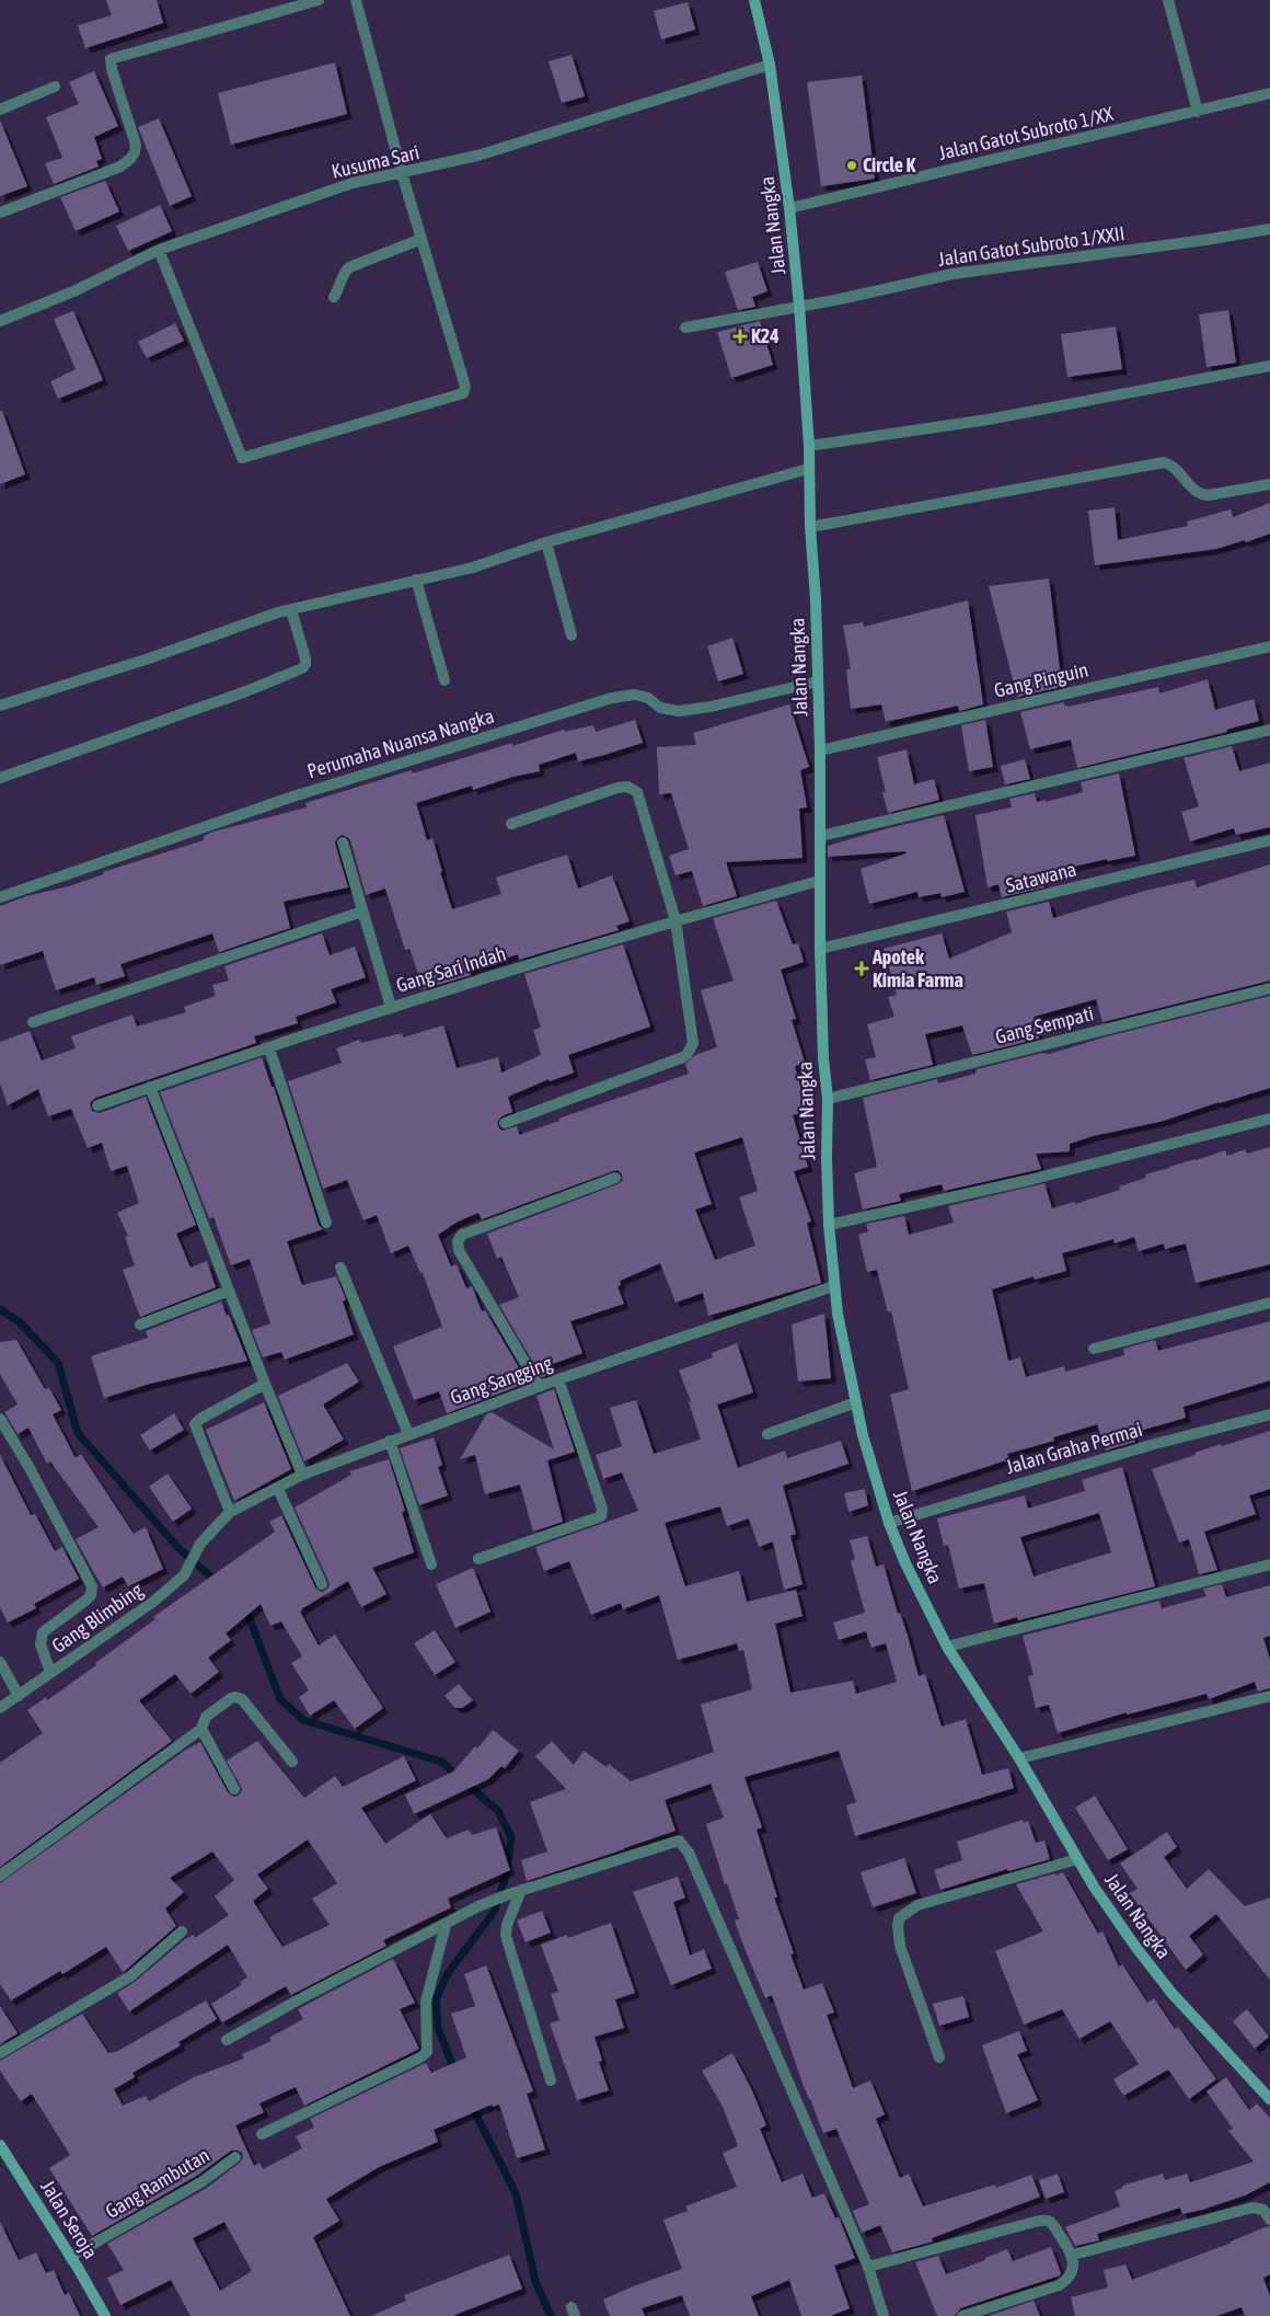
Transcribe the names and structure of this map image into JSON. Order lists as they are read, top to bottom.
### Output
{
  "streets": {
    "main road": ["Jalan Nangka", "Jalan Seroja"],
    "street": [
      "Jalan Gatot Subroto 1/XX",
      "Kusuma Sari",
      "Jalan Gatot Subroto 1/XXII",
      "Gang Pinguin",
      "Perumaha Nuansa Nangka",
      "Satawana",
      "Gang Sari Indah",
      "Gang Sempati",
      "Gang Sangging",
      "Jalan Graha Permai",
      "Gang Blimbing",
      "Gang Rambutan"
    ]
  },
  "crossings": [
    ["Jalan Gatot Subroto 1/XX", "Jalan Nangka"],
    ["Kusuma Sari", "Jalan Nangka"],
    ["Jalan Nangka", "Jalan Gatot Subroto 1/XXII"],
    ["Jalan Nangka", "Gang Pinguin"],
    ["Jalan Nangka", "Perumaha Nuansa Nangka"],
    ["Jalan Nangka", "Satawana"],
    ["Jalan Nangka", "Gang Sari Indah"],
    ["Jalan Nangka", "Gang Sempati"],
    ["Jalan Nangka", "Gang Sangging"],
    ["Jalan Nangka", "Jalan Graha Permai"],
    ["Gang Sangging", "Gang Blimbing"],
    ["Gang Rambutan", "Jalan Seroja"]
  ],
  "places": {
    "other": ["Circle K"],
    "health": ["K24", "Apotek Kimia Farma"]
  }
}
